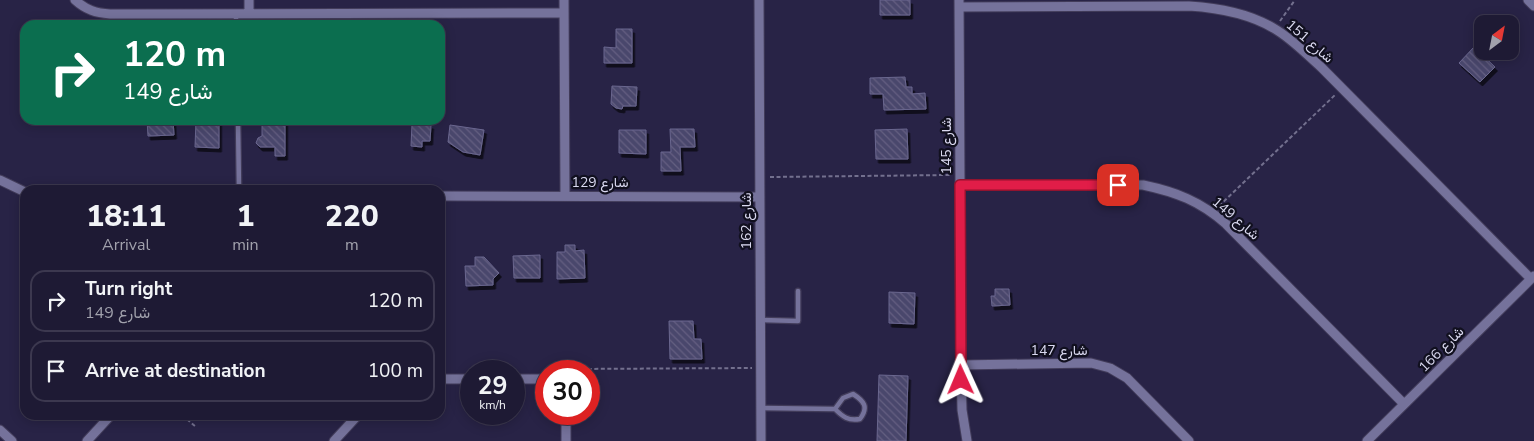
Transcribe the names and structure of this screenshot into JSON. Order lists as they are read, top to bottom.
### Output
{
  "streets": {
    "street": [
      "شارع 151",
      "شارع 145",
      "شارع 129",
      "شارع 149",
      "شارع 162",
      "شارع 166",
      "شارع 147"
    ]
  },
  "crossings": [
    ["شارع 151", "شارع 145"],
    ["شارع 151", "شارع 166"],
    ["شارع 145", "شارع 149"],
    ["شارع 145", "شارع 147"],
    ["شارع 129", "شارع 162"],
    ["شارع 149", "شارع 166"]
  ],
  "north": "top right",
  "page": {
    "turn": ["120 m", "شارع 149"],
    "eta": [
      "18:11",
      "Arrival",
      "1",
      "min",
      "220",
      "m"
    ],
    "list": [
      {
        "name": "Turn right",
        "note": "شارع 149",
        "value": "120 m"
      },
      {
        "name": "Arrive at destination",
        "value": "100 m"
      }
    ],
    "speed": "29 km/h",
    "limit": "30"
  }
}
